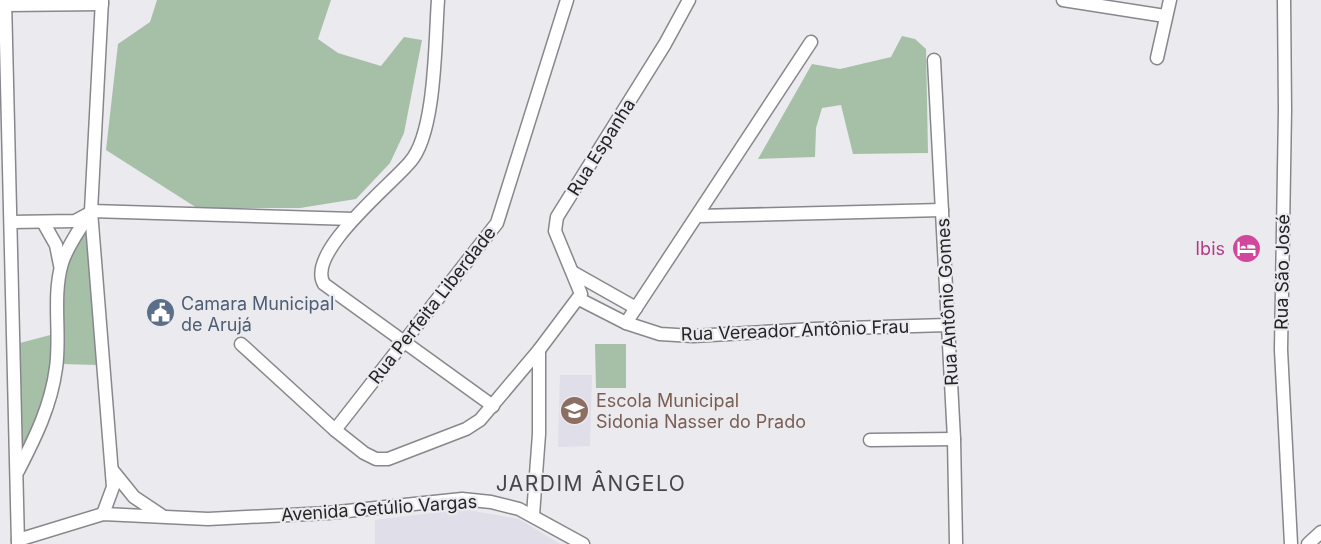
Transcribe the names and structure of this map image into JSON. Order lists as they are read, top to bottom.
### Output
{
  "streets": {
    "street": [
      "Rua Espanha",
      "Rua São José",
      "Rua Antônio Gomes",
      "Rua Perfeita Liberdade",
      "Rua Vereador Antônio Frau",
      "Avenida Getúlio Vargas"
    ]
  },
  "crossings": [
    ["Rua Espanha", "Rua Vereador Antônio Frau"],
    ["Rua Antônio Gomes", "Rua Vereador Antônio Frau"]
  ],
  "districts": ["JARDIM ÂNGELO"],
  "places": {
    "hotel": ["Ibis"],
    "public building": ["Camara Municipal de Arujá"],
    "school or university": ["Escola Municipal Sidonia Nasser do Prado"]
  }
}
